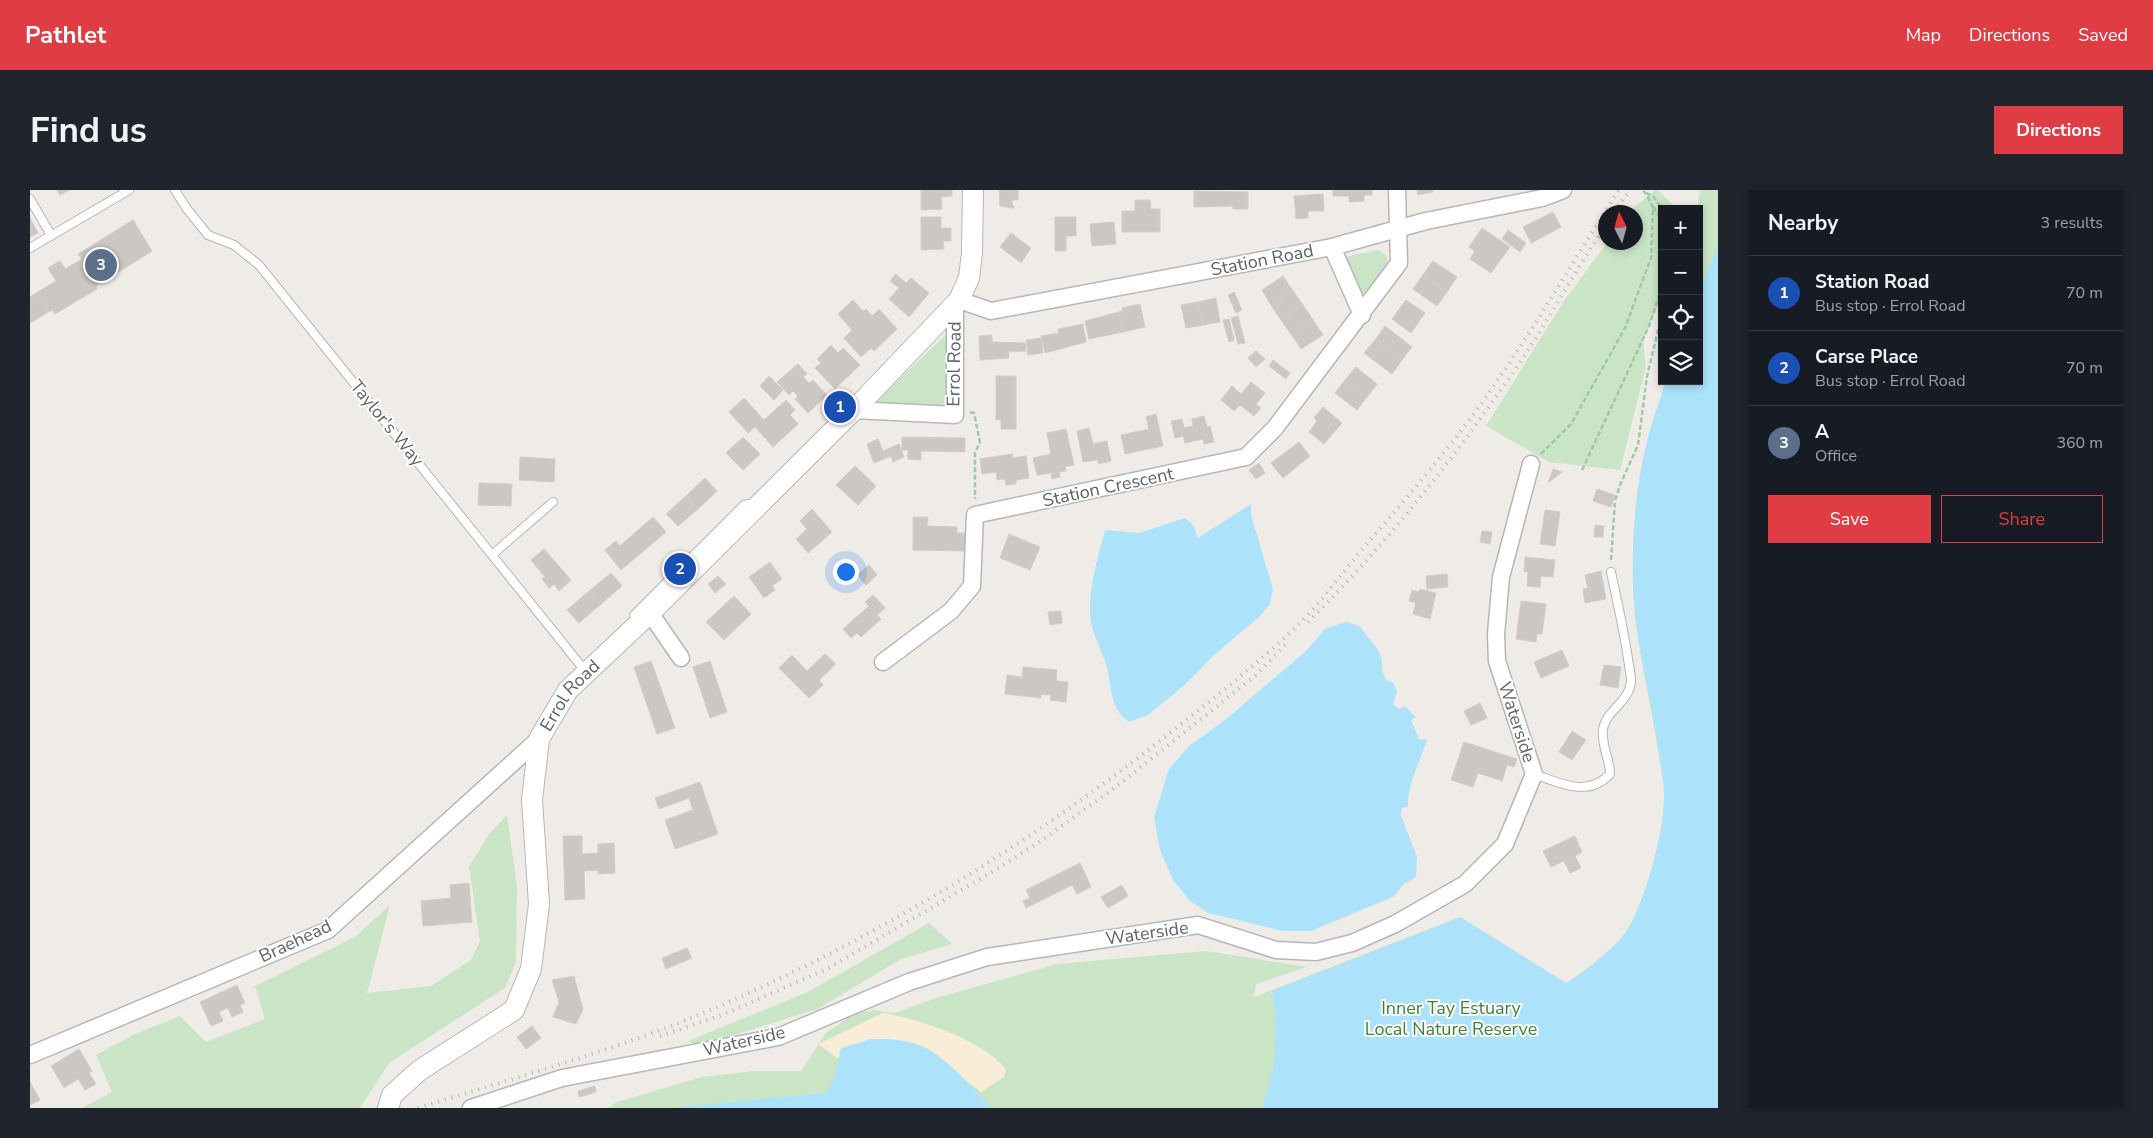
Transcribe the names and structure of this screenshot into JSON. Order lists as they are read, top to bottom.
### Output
{
  "streets": {
    "street": [
      "Station Road",
      "Errol Road",
      "Station Crescent",
      "Waterside",
      "Braehead"
    ],
    "lane": ["Taylor's Way"]
  },
  "crossings": [
    ["Station Road", "Errol Road"],
    ["Station Road", "Station Crescent"],
    ["Errol Road", "Taylor's Way"],
    ["Errol Road", "Braehead"]
  ],
  "parks": ["Inner Tay Estuary Local Nature Reserve"],
  "north": "top",
  "page": {
    "header": "Pathlet",
    "nav": ["Map", "Directions", "Saved"],
    "buttons": [
      "Directions",
      ["Save", "Share"]
    ],
    "title": "Find us",
    "heading": ["Nearby", "3 results"],
    "map_buttons": ["+", "−"],
    "pins": ["3", "1", "2"],
    "list": [
      {
        "mark": "1",
        "name": "Station Road",
        "note": "Bus stop · Errol Road",
        "value": "70 m"
      },
      {
        "mark": "2",
        "name": "Carse Place",
        "note": "Bus stop · Errol Road",
        "value": "70 m"
      },
      {
        "mark": "3",
        "name": "A",
        "note": "Office",
        "value": "360 m"
      }
    ]
  }
}
